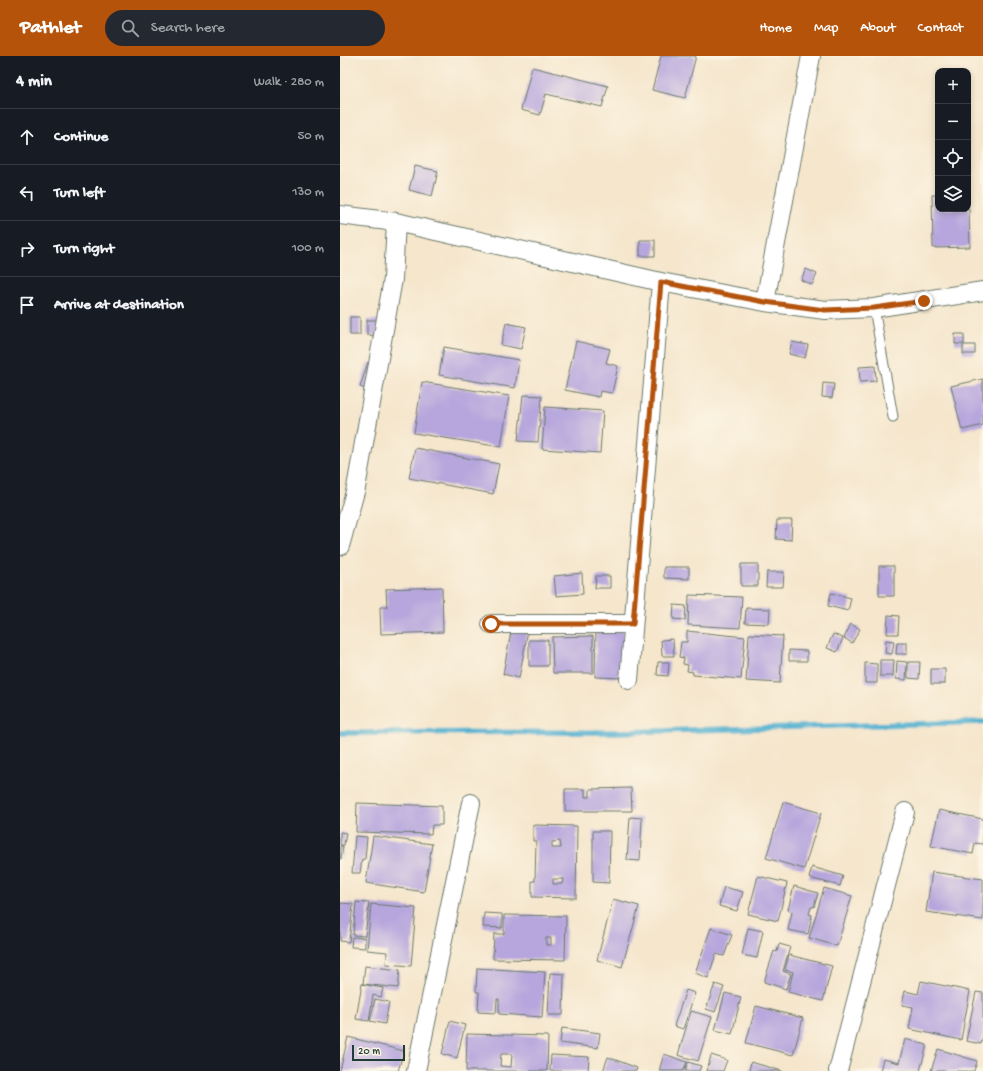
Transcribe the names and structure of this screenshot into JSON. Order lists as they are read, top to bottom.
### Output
{
  "scale_bar": "20 m",
  "page": {
    "header": "Pathlet",
    "search": "Search here",
    "nav": [
      "Home",
      "Map",
      "About",
      "Contact"
    ],
    "heading": ["4 min", "Walk · 280 m"],
    "map_buttons": ["+", "−"],
    "list": [
      ["Continue", "50 m"],
      ["Turn left", "130 m"],
      ["Turn right", "100 m"],
      "Arrive at destination"
    ],
    "scale": "20 m"
  }
}
